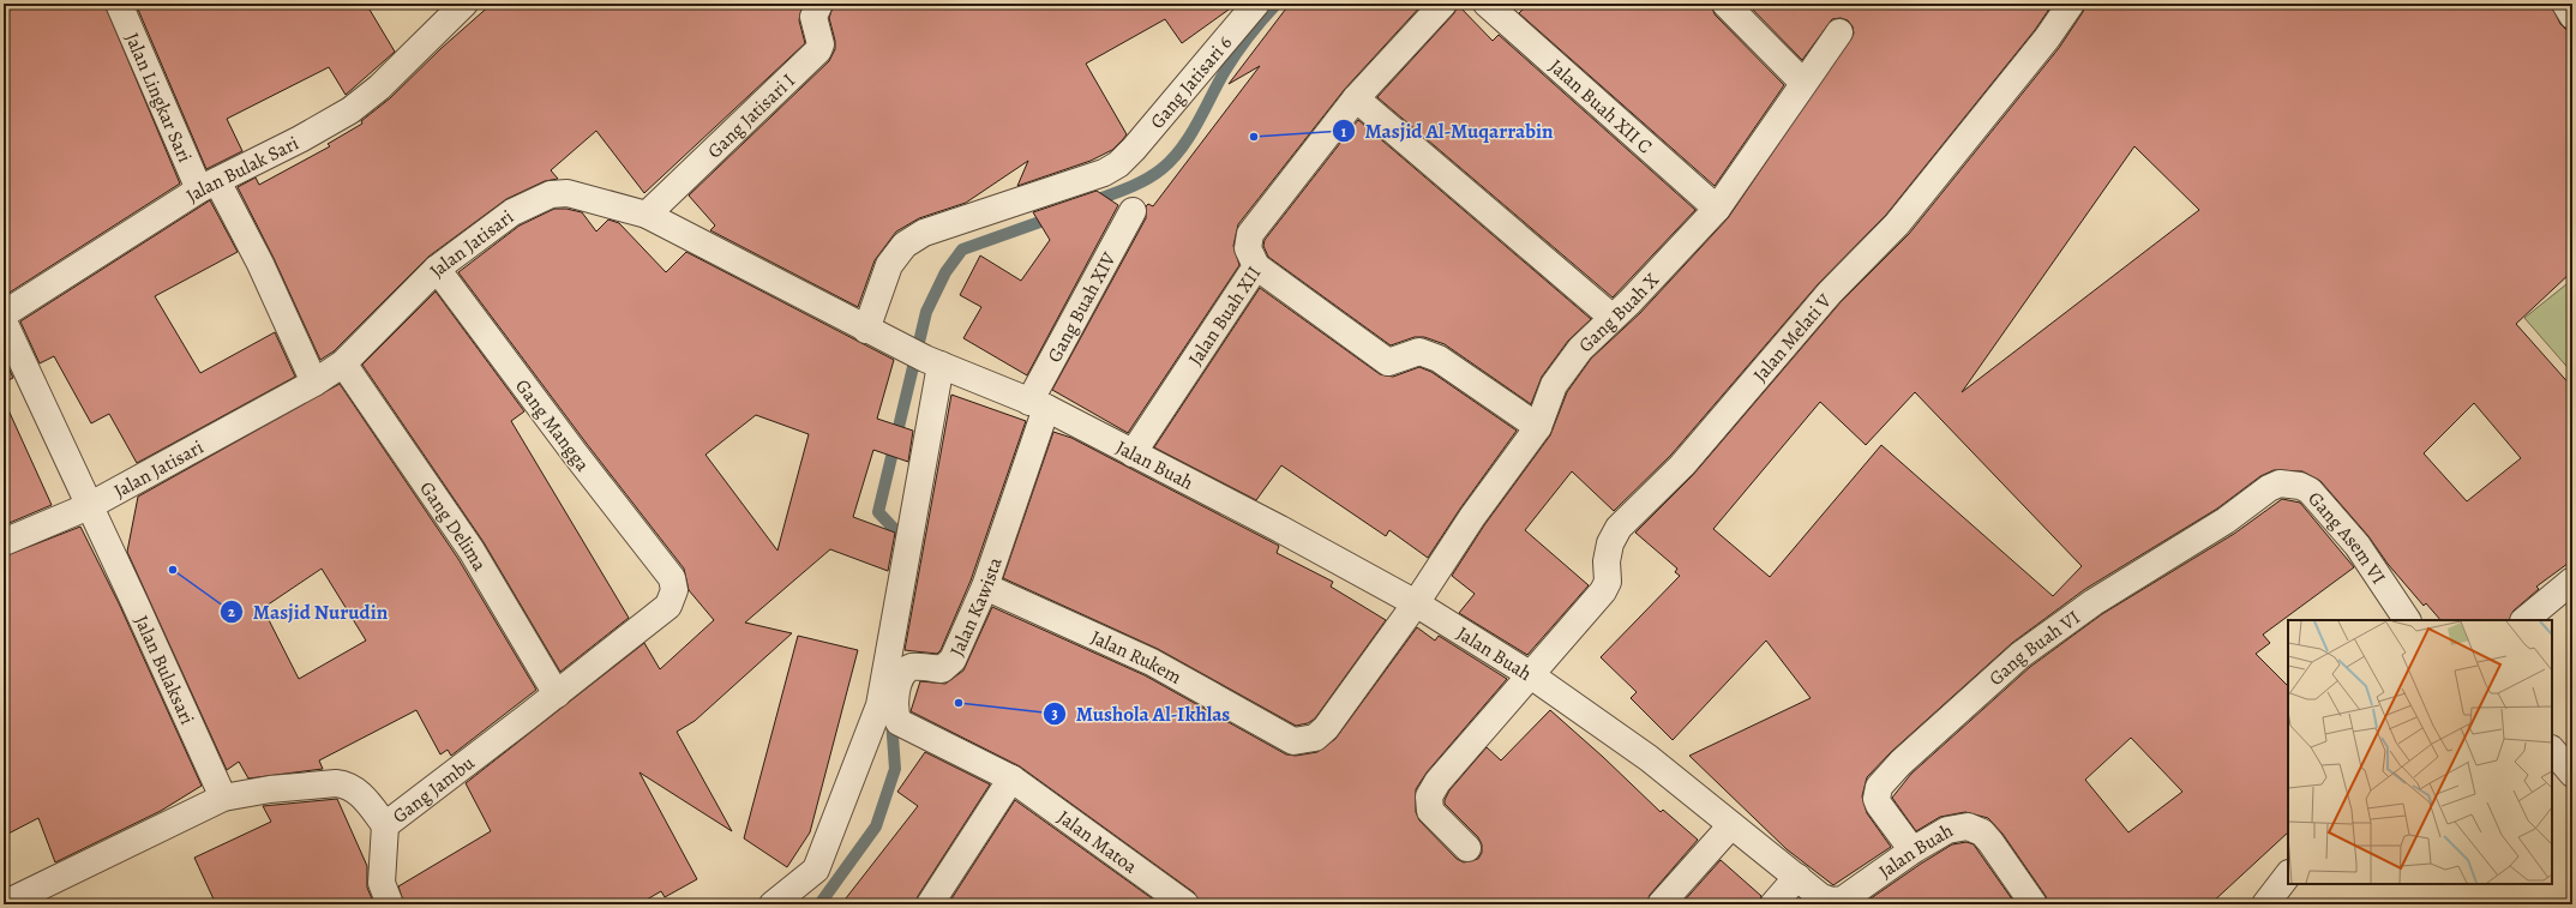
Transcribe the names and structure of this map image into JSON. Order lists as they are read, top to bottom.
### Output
{
  "streets": {
    "street": [
      "Gang Jatisari 6",
      "Jalan Lingkar Sari",
      "Jalan Buah XII C",
      "Gang Jatisari I",
      "Jalan Bulak Sari",
      "Jalan Jatisari",
      "Gang Buah XIV",
      "Gang Buah X",
      "Jalan Buah XII",
      "Jalan Melati V",
      "Gang Mangga",
      "Jalan Buah",
      "Gang Delima",
      "Gang Asem VI",
      "Jalan Kawista",
      "Gang Buah VI",
      "Jalan Rukem",
      "Jalan Bulaksari",
      "Gang Jambu",
      "Jalan Matoa"
    ]
  },
  "crossings": [
    ["Gang Jatisari 6", "Jalan Jatisari"],
    ["Jalan Lingkar Sari", "Jalan Bulak Sari"],
    ["Jalan Lingkar Sari", "Jalan Jatisari"],
    ["Jalan Buah XII C", "Gang Buah X"],
    ["Gang Jatisari I", "Jalan Jatisari"],
    ["Jalan Jatisari", "Gang Mangga"],
    ["Jalan Jatisari", "Jalan Buah"],
    ["Jalan Jatisari", "Gang Delima"],
    ["Jalan Jatisari", "Jalan Bulaksari"],
    ["Gang Buah XIV", "Jalan Buah"],
    ["Gang Buah XIV", "Jalan Kawista"],
    ["Gang Buah X", "Jalan Buah"],
    ["Gang Buah X", "Jalan Rukem"],
    ["Jalan Buah XII", "Jalan Buah"],
    ["Jalan Melati V", "Jalan Buah"],
    ["Gang Mangga", "Gang Jambu"],
    ["Jalan Buah", "Jalan Kawista"],
    ["Jalan Buah", "Gang Buah VI"],
    ["Jalan Buah", "Jalan Rukem"],
    ["Gang Delima", "Gang Jambu"],
    ["Gang Asem VI", "Gang Buah VI"],
    ["Jalan Kawista", "Jalan Rukem"],
    ["Jalan Kawista", "Jalan Matoa"],
    ["Jalan Bulaksari", "Gang Jambu"]
  ],
  "places": ["Masjid Al-Muqarrabin", "Masjid Nurudin", "Mushola Al-Ikhlas"]
}
